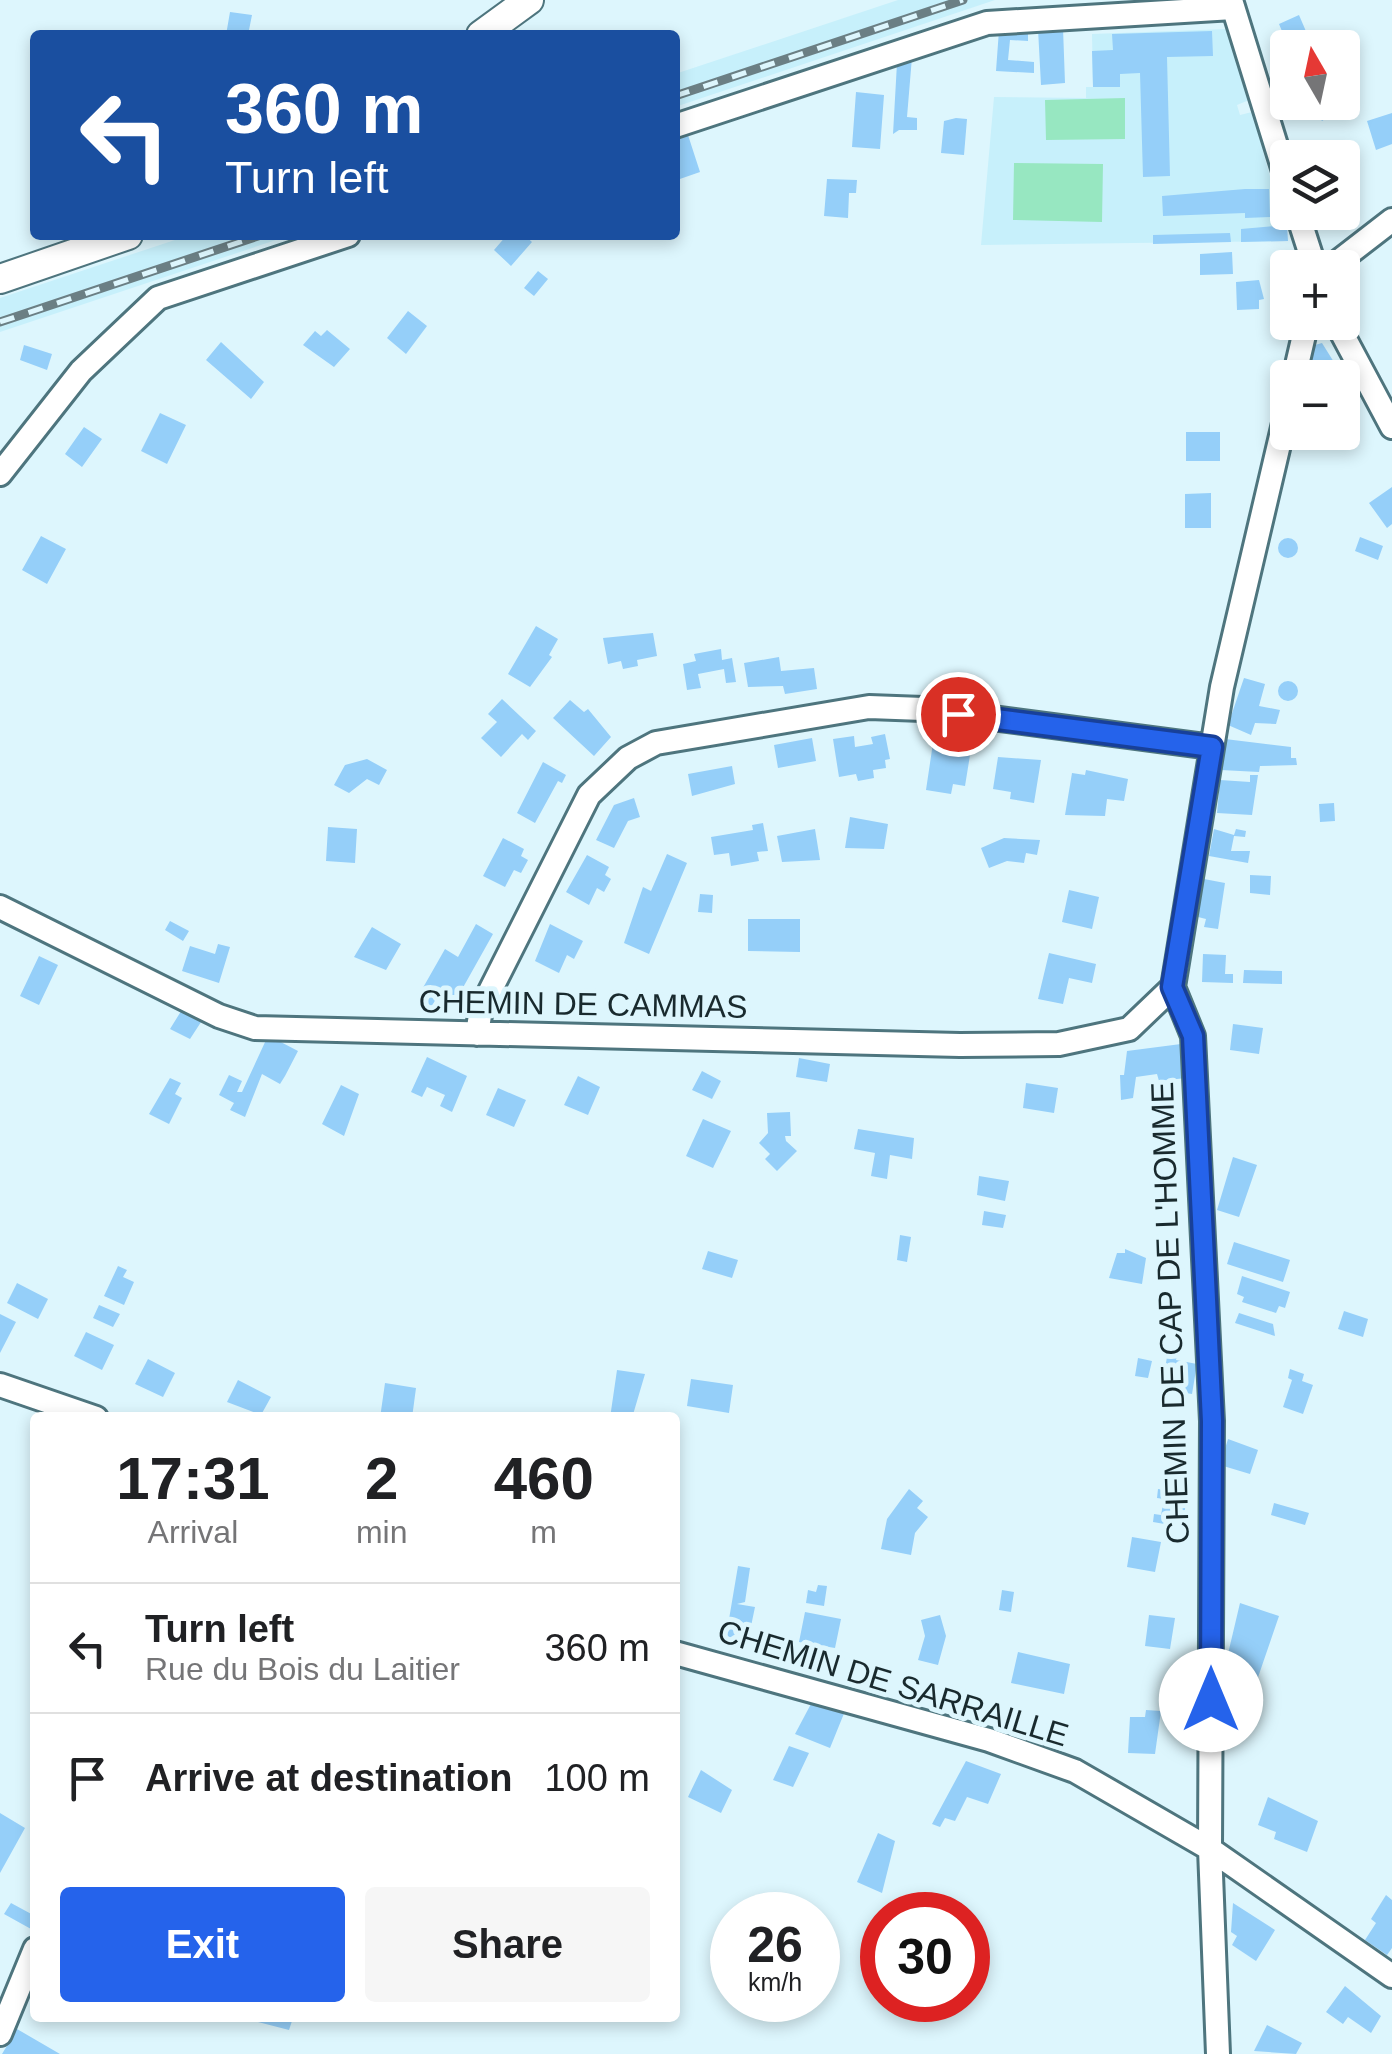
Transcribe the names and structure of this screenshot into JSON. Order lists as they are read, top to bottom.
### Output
{
  "streets": {
    "street": ["CHEMIN DE CAMMAS", "CHEMIN DE CAP DE L'HOMME", "CHEMIN DE SARRAILLE"]
  },
  "crossings": [
    ["CHEMIN DE CAMMAS", "CHEMIN DE CAP DE L'HOMME"],
    ["CHEMIN DE CAP DE L'HOMME", "CHEMIN DE SARRAILLE"]
  ],
  "north": "top",
  "page": {
    "map_buttons": ["+", "−"],
    "turn": ["360 m", "Turn left"],
    "eta": [
      "17:31",
      "Arrival",
      "2",
      "min",
      "460",
      "m"
    ],
    "list": [
      {
        "name": "Turn left",
        "note": "Rue du Bois du Laitier",
        "value": "360 m"
      },
      {
        "name": "Arrive at destination",
        "value": "100 m"
      }
    ],
    "buttons": ["Exit", "Share"],
    "speed": "26 km/h",
    "limit": "30"
  }
}
